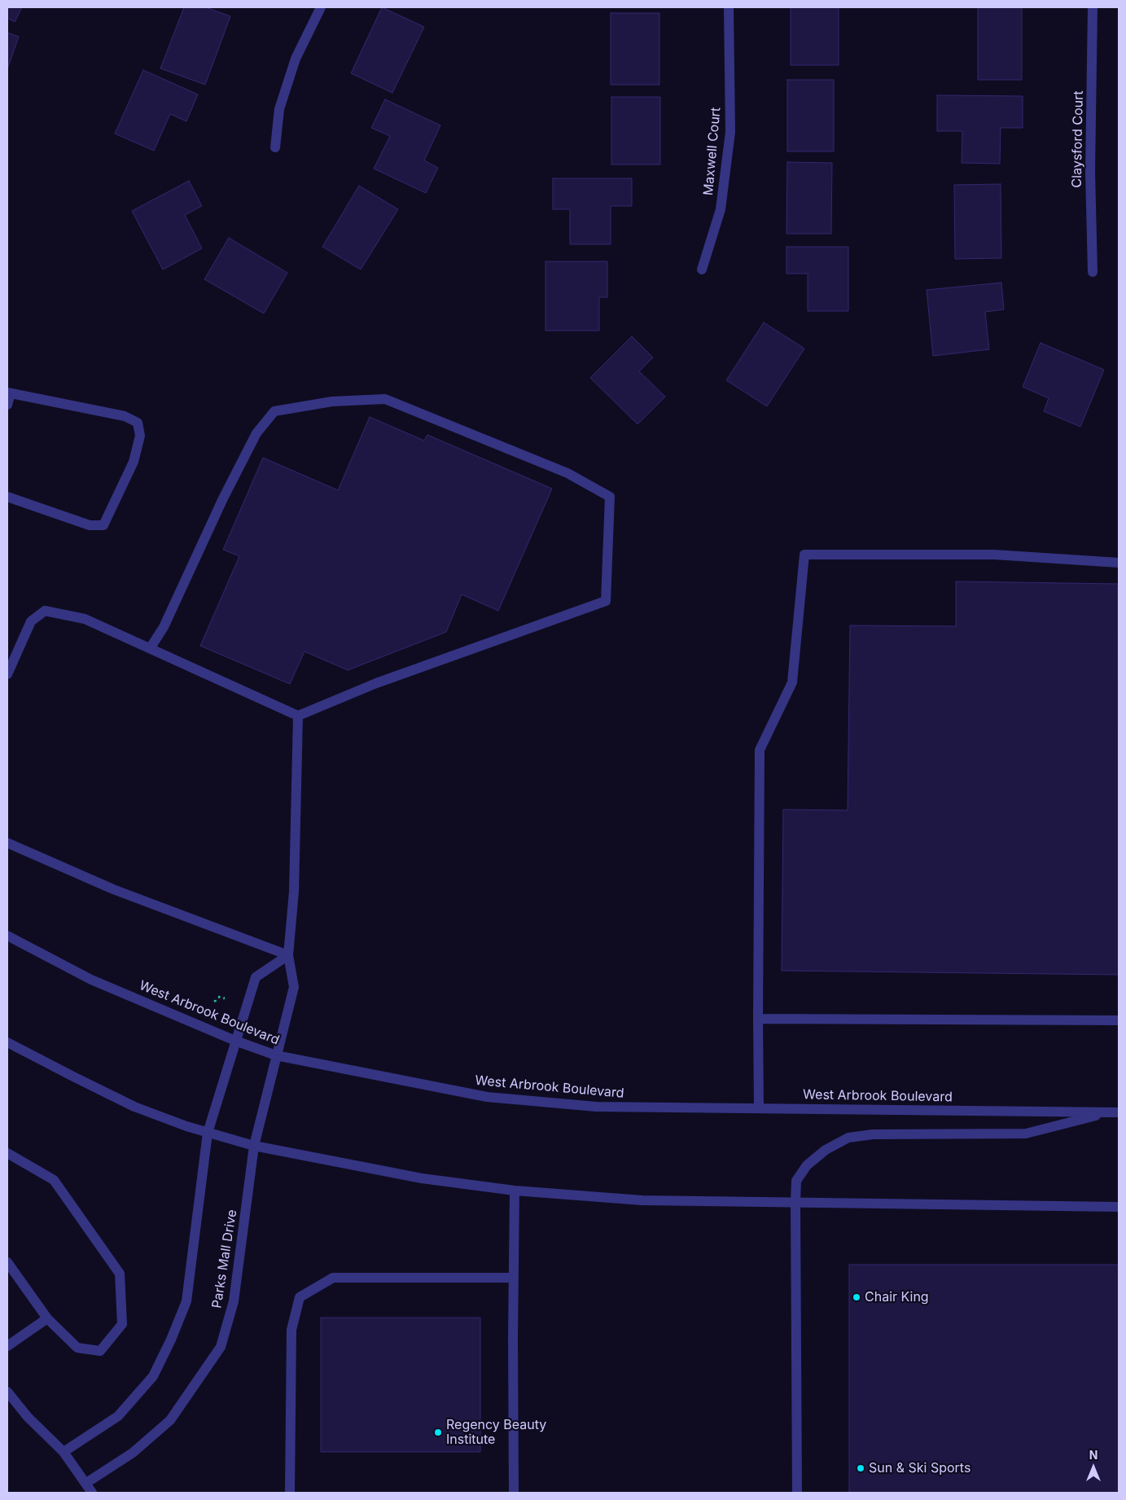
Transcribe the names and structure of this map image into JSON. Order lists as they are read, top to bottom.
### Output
{
  "streets": {
    "street": [
      "Claysford Court",
      "Maxwell Court",
      "West Arbrook Boulevard",
      "Parks Mall Drive"
    ]
  },
  "crossings": [
    ["West Arbrook Boulevard", "Parks Mall Drive"]
  ],
  "places": ["Chair King", "Regency Beauty Institute", "Sun & Ski Sports"],
  "north": "top"
}
